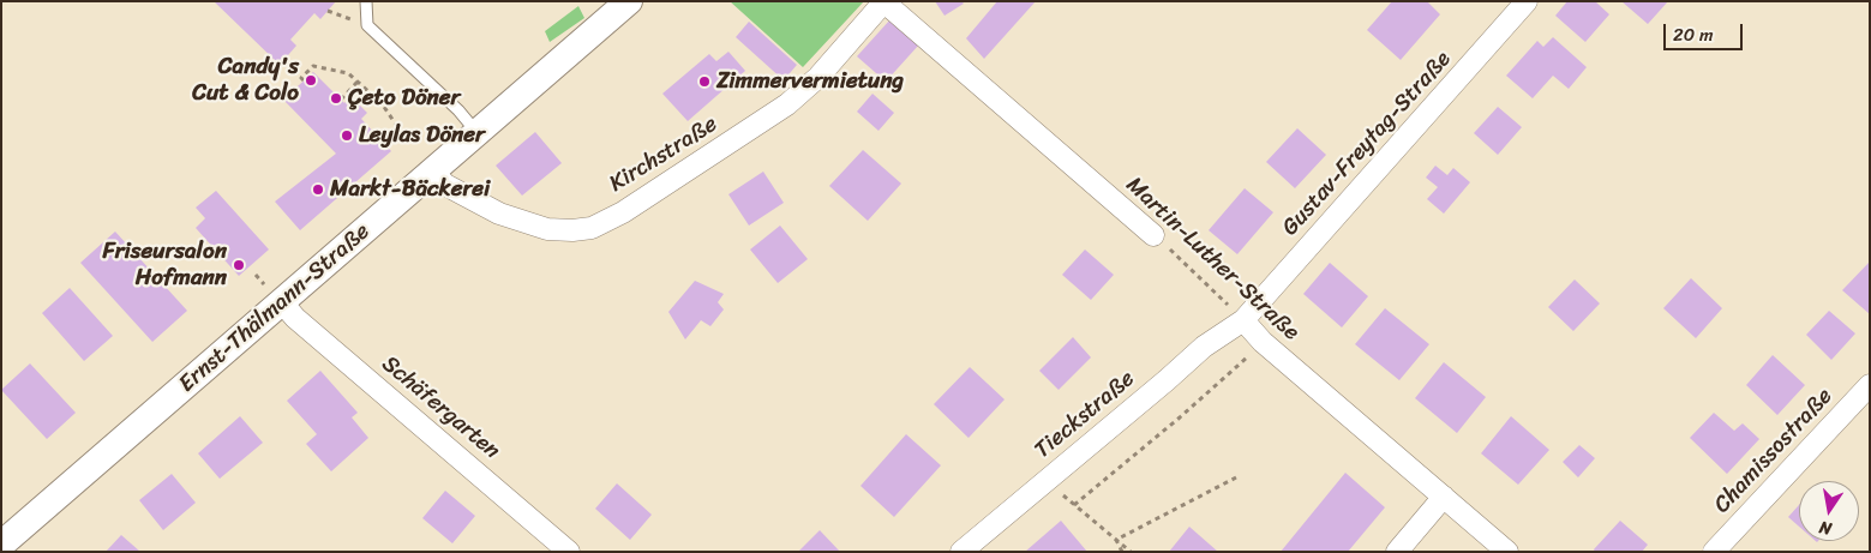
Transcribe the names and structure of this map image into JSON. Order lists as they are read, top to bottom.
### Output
{
  "streets": {
    "street": [
      "Gustav-Freytag-Straße",
      "Kirchstraße",
      "Martin-Luther-Straße",
      "Ernst-Thälmann-Straße",
      "Schäfergarten",
      "Tieckstraße",
      "Chamissostraße"
    ]
  },
  "crossings": [
    ["Gustav-Freytag-Straße", "Martin-Luther-Straße"],
    ["Gustav-Freytag-Straße", "Tieckstraße"],
    ["Kirchstraße", "Martin-Luther-Straße"],
    ["Kirchstraße", "Ernst-Thälmann-Straße"],
    ["Martin-Luther-Straße", "Tieckstraße"],
    ["Ernst-Thälmann-Straße", "Schäfergarten"]
  ],
  "places": [
    "Candy's Cut & Colo",
    "Zimmervermietung",
    "Çeto Döner",
    "Leylas Döner",
    "Markt-Bäckerei",
    "Friseursalon Hofmann"
  ],
  "scale_bar": "20 m",
  "north": "bottom"
}
